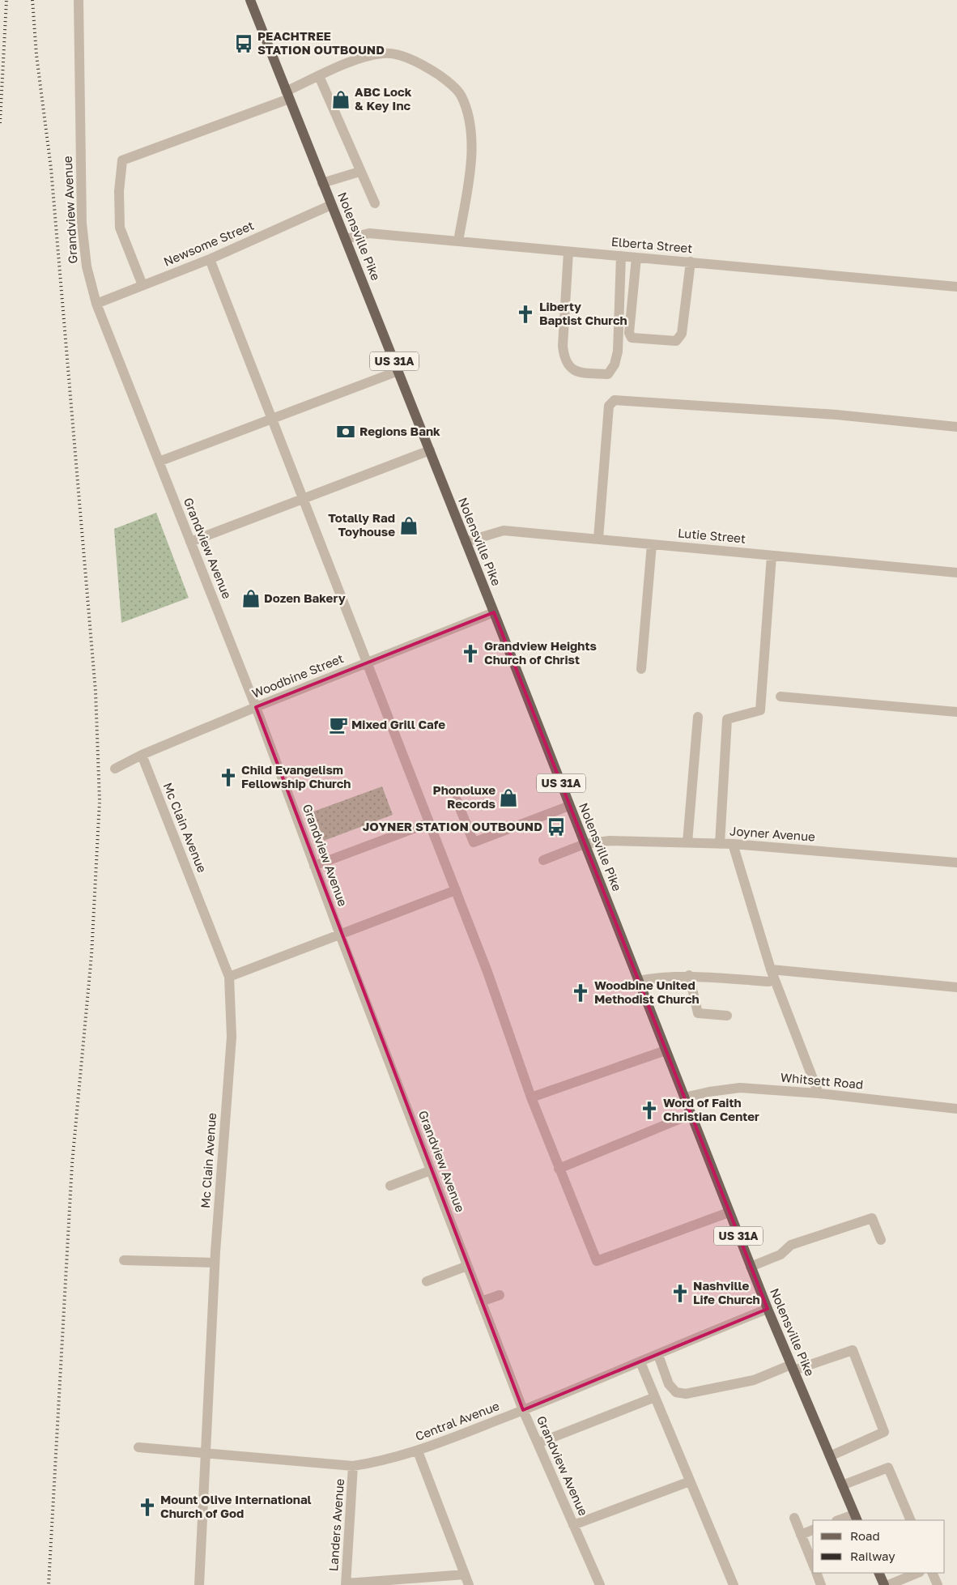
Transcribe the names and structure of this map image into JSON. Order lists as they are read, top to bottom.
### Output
{
  "streets": {
    "main road": ["Nolensville Pike", "US 31A"],
    "street": [
      "Grandview Avenue",
      "Newsome Street",
      "Elberta Street",
      "Lutie Street",
      "Woodbine Street",
      "Mc Clain Avenue",
      "Joyner Avenue",
      "Whitsett Road",
      "Central Avenue",
      "Landers Avenue"
    ]
  },
  "crossings": [
    ["Grandview Avenue", "Newsome Street"],
    ["Grandview Avenue", "Woodbine Street"],
    ["Grandview Avenue", "Central Avenue"],
    ["Nolensville Pike", "Newsome Street"],
    ["Nolensville Pike", "Elberta Street"],
    ["Nolensville Pike", "Lutie Street"],
    ["Nolensville Pike", "Woodbine Street"],
    ["Nolensville Pike", "Joyner Avenue"],
    ["Nolensville Pike", "Whitsett Road"],
    ["Nolensville Pike", "Central Avenue"],
    ["Woodbine Street", "Mc Clain Avenue"],
    ["Mc Clain Avenue", "Central Avenue"],
    ["Central Avenue", "Landers Avenue"]
  ],
  "places": {
    "bus stop": ["PEACHTREE STATION OUTBOUND", "JOYNER STATION OUTBOUND"],
    "shop": [
      "ABC Lock & Key Inc",
      "Totally Rad Toyhouse",
      "Dozen Bakery",
      "Phonoluxe Records"
    ],
    "church": [
      "Liberty Baptist Church",
      "Grandview Heights Church of Christ",
      "Child Evangelism Fellowship Church",
      "Woodbine United Methodist Church",
      "Word of Faith Christian Center",
      "Nashville Life Church",
      "Mount Olive International Church of God"
    ],
    "bank": ["Regions Bank"],
    "cafe": ["Mixed Grill Cafe"]
  },
  "legend": ["Road", "Railway"]
}
